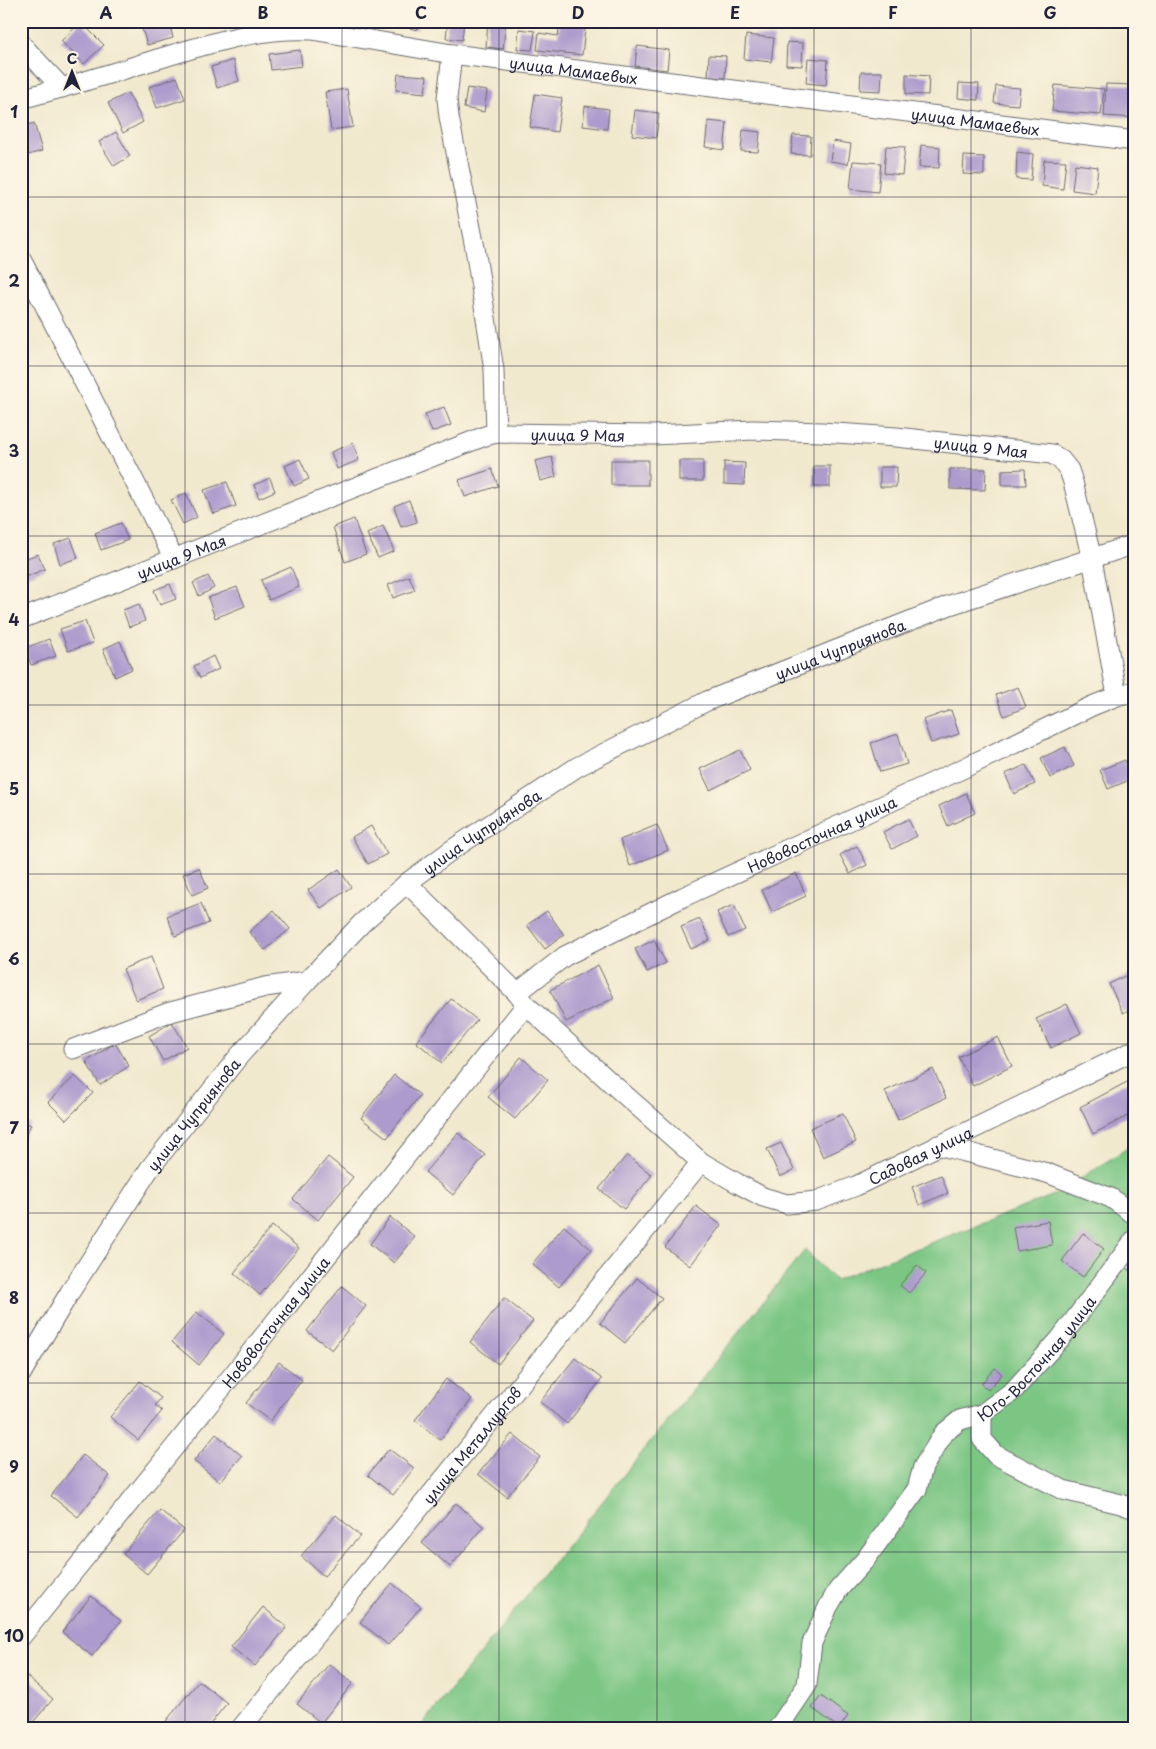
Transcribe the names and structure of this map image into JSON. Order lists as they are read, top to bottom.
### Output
{
  "streets": {
    "street": [
      "улица Мамаевых",
      "улица 9 Мая",
      "улица Чуприянова",
      "Нововосточная улица",
      "Садовая улица",
      "Юго-Восточная улица",
      "улица Металлургов"
    ]
  },
  "crossings": [
    ["улица 9 Мая", "улица Чуприянова"],
    ["улица 9 Мая", "Нововосточная улица"],
    ["улица Чуприянова", "Садовая улица"],
    ["Нововосточная улица", "Садовая улица"],
    ["Садовая улица", "улица Металлургов"]
  ],
  "north": "top",
  "grid": {
    "columns": [
      "A",
      "B",
      "C",
      "D",
      "E",
      "F",
      "G"
    ],
    "rows": [
      "1",
      "2",
      "3",
      "4",
      "5",
      "6",
      "7",
      "8",
      "9",
      "10"
    ]
  }
}
